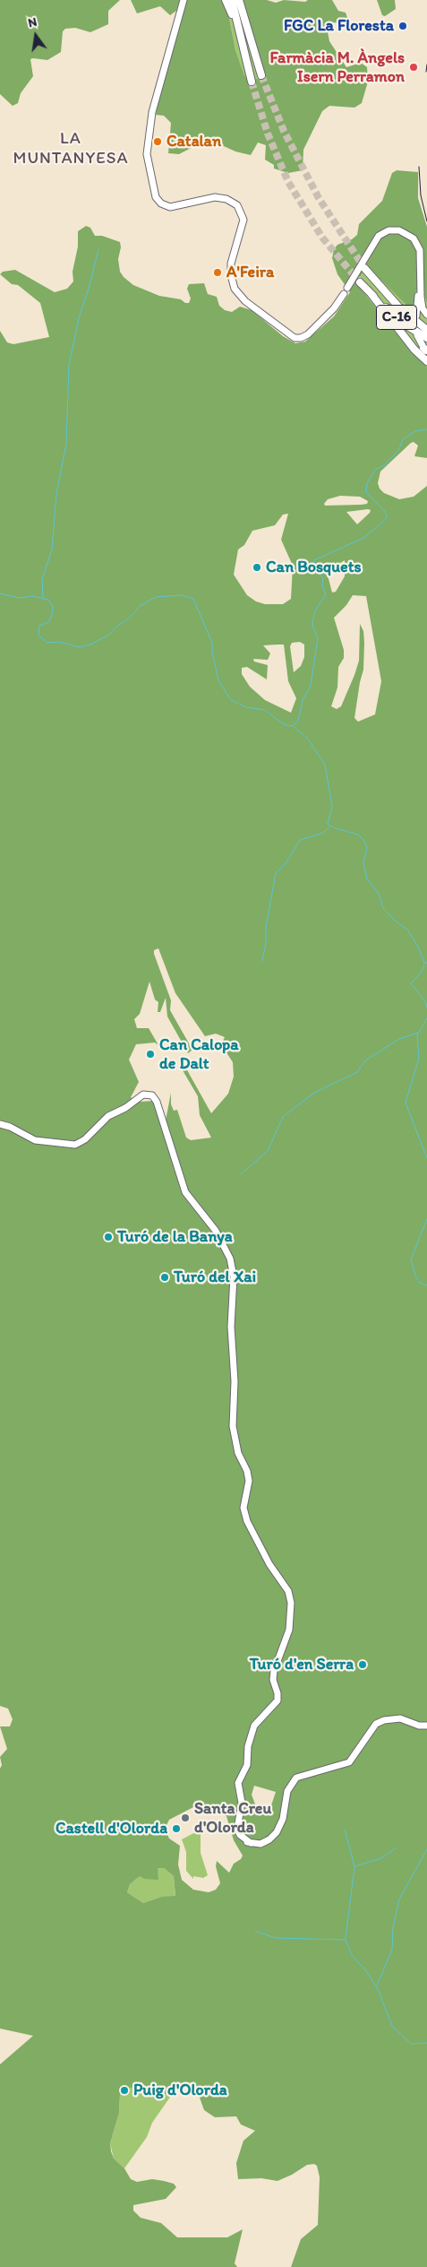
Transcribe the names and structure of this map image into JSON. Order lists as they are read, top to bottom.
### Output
{
  "streets": {
    "highway": ["C-16"]
  },
  "districts": ["LA MUNTANYESA"],
  "places": [
    "FGC La Floresta",
    "Farmàcia M. Àngels Isern Perramon",
    "Catalan",
    "A'Feira",
    "Can Bosquets",
    "Can Calopa de Dalt",
    "Turó de la Banya",
    "Turó del Xai",
    "Turó d'en Serra",
    "Santa Creu d'Olorda",
    "Castell d'Olorda",
    "Puig d'Olorda"
  ],
  "north": "top"
}
